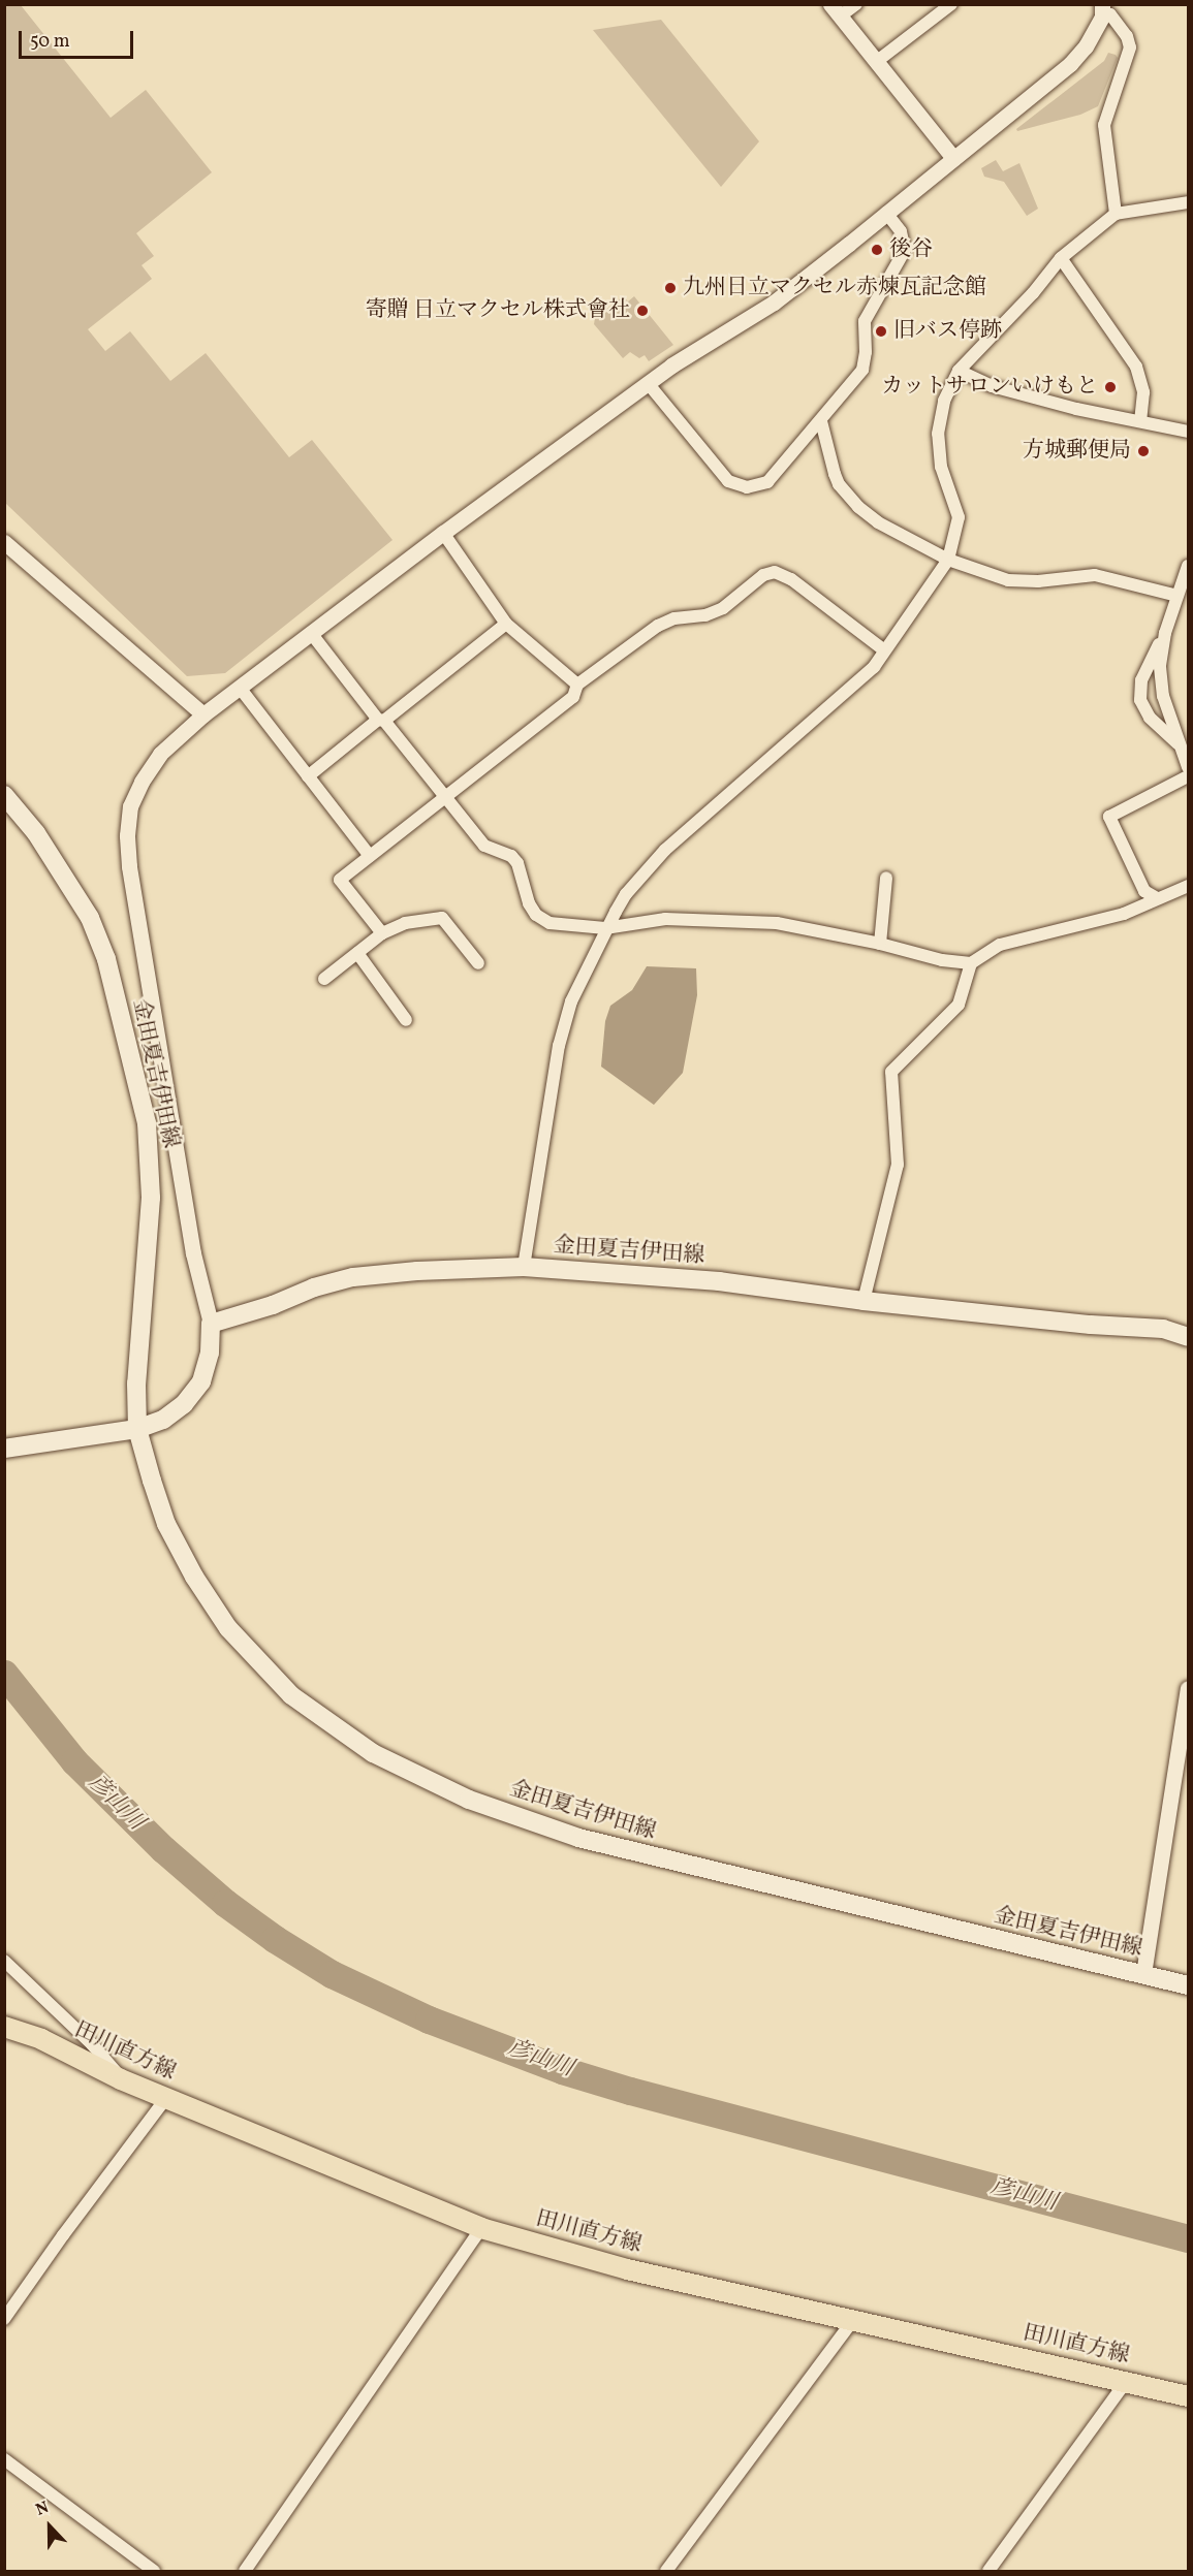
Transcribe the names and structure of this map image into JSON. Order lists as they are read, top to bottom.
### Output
{
  "streets": {
    "main road": ["金田夏吉伊田線", "田川直方線"]
  },
  "water": ["彦山川"],
  "places": [
    "後谷",
    "九州日立マクセル赤煉瓦記念館",
    "寄贈 日立マクセル株式會社",
    "旧バス停跡",
    "カットサロンいけもと",
    "方城郵便局"
  ],
  "scale_bar": "50 m",
  "north": "top"
}
